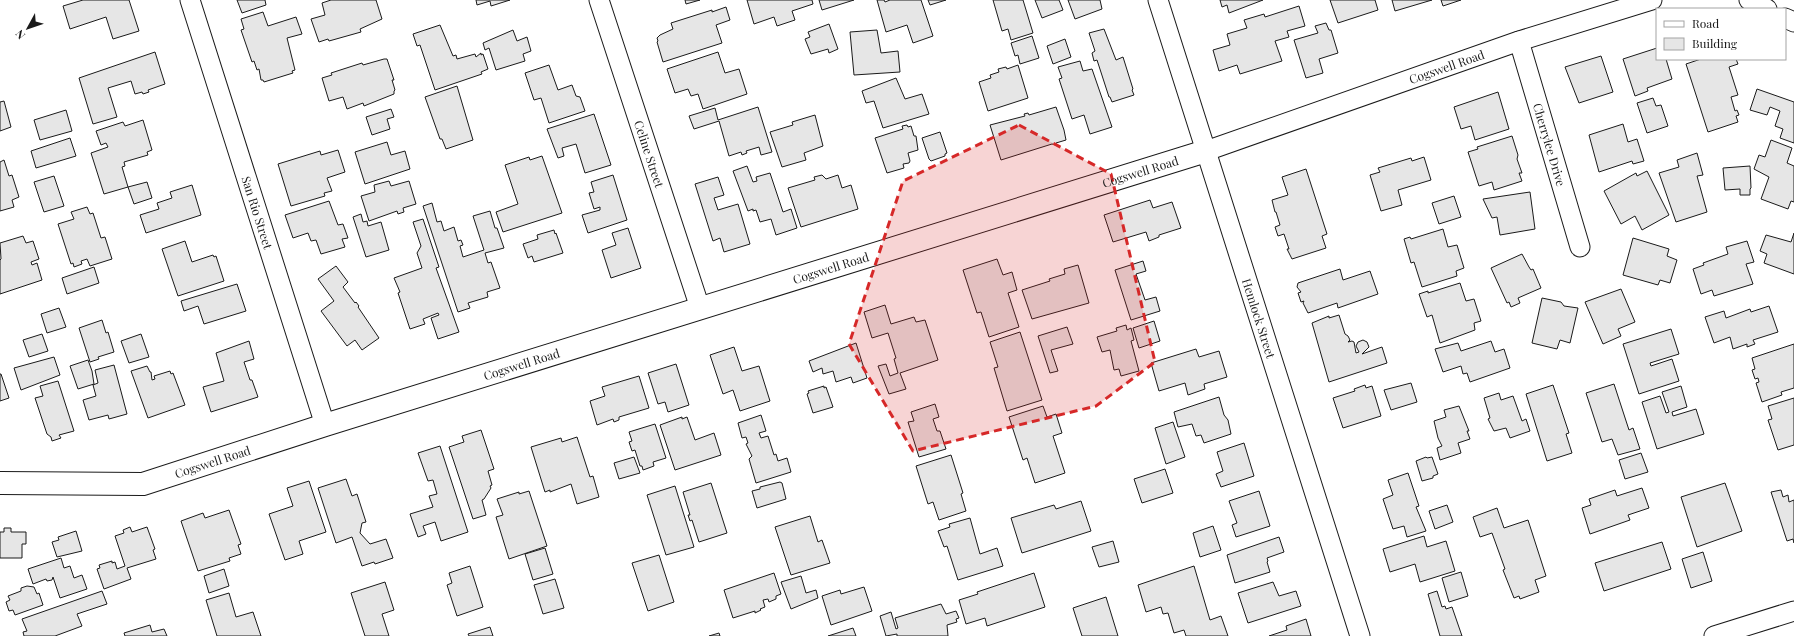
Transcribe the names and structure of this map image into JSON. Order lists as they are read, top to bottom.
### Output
{
  "streets": {
    "street": [
      "Cogswell Road",
      "Cherrylee Drive",
      "Celine Street",
      "San Rio Street",
      "Hemlock Street"
    ]
  },
  "crossings": [
    ["Cogswell Road", "Cherrylee Drive"],
    ["Cogswell Road", "Celine Street"],
    ["Cogswell Road", "San Rio Street"],
    ["Cogswell Road", "Hemlock Street"]
  ],
  "legend": ["Road", "Building"],
  "north": "bottom left"
}
